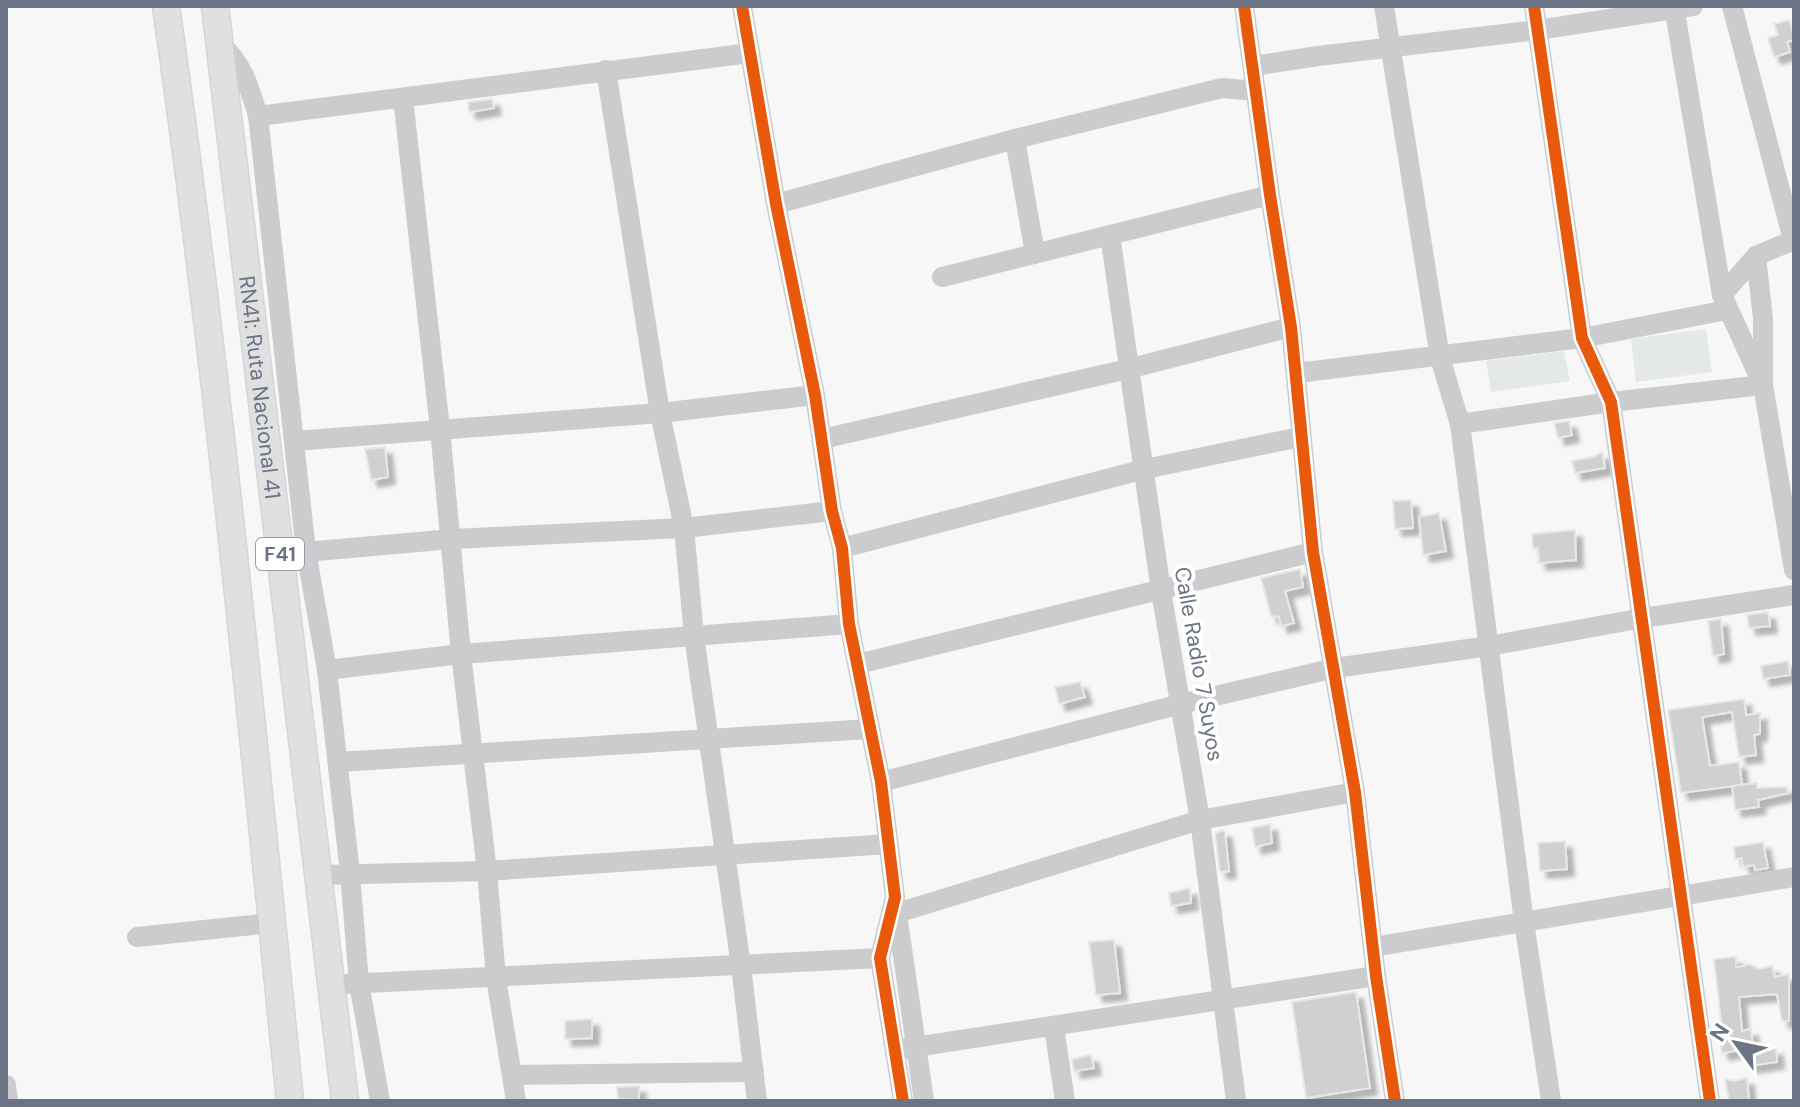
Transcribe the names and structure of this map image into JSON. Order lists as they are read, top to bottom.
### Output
{
  "streets": {
    "main road": ["RN41: Ruta Nacional 41", "F41"],
    "street": ["Calle Radio 7 Suyos"]
  },
  "north": "top left"
}
